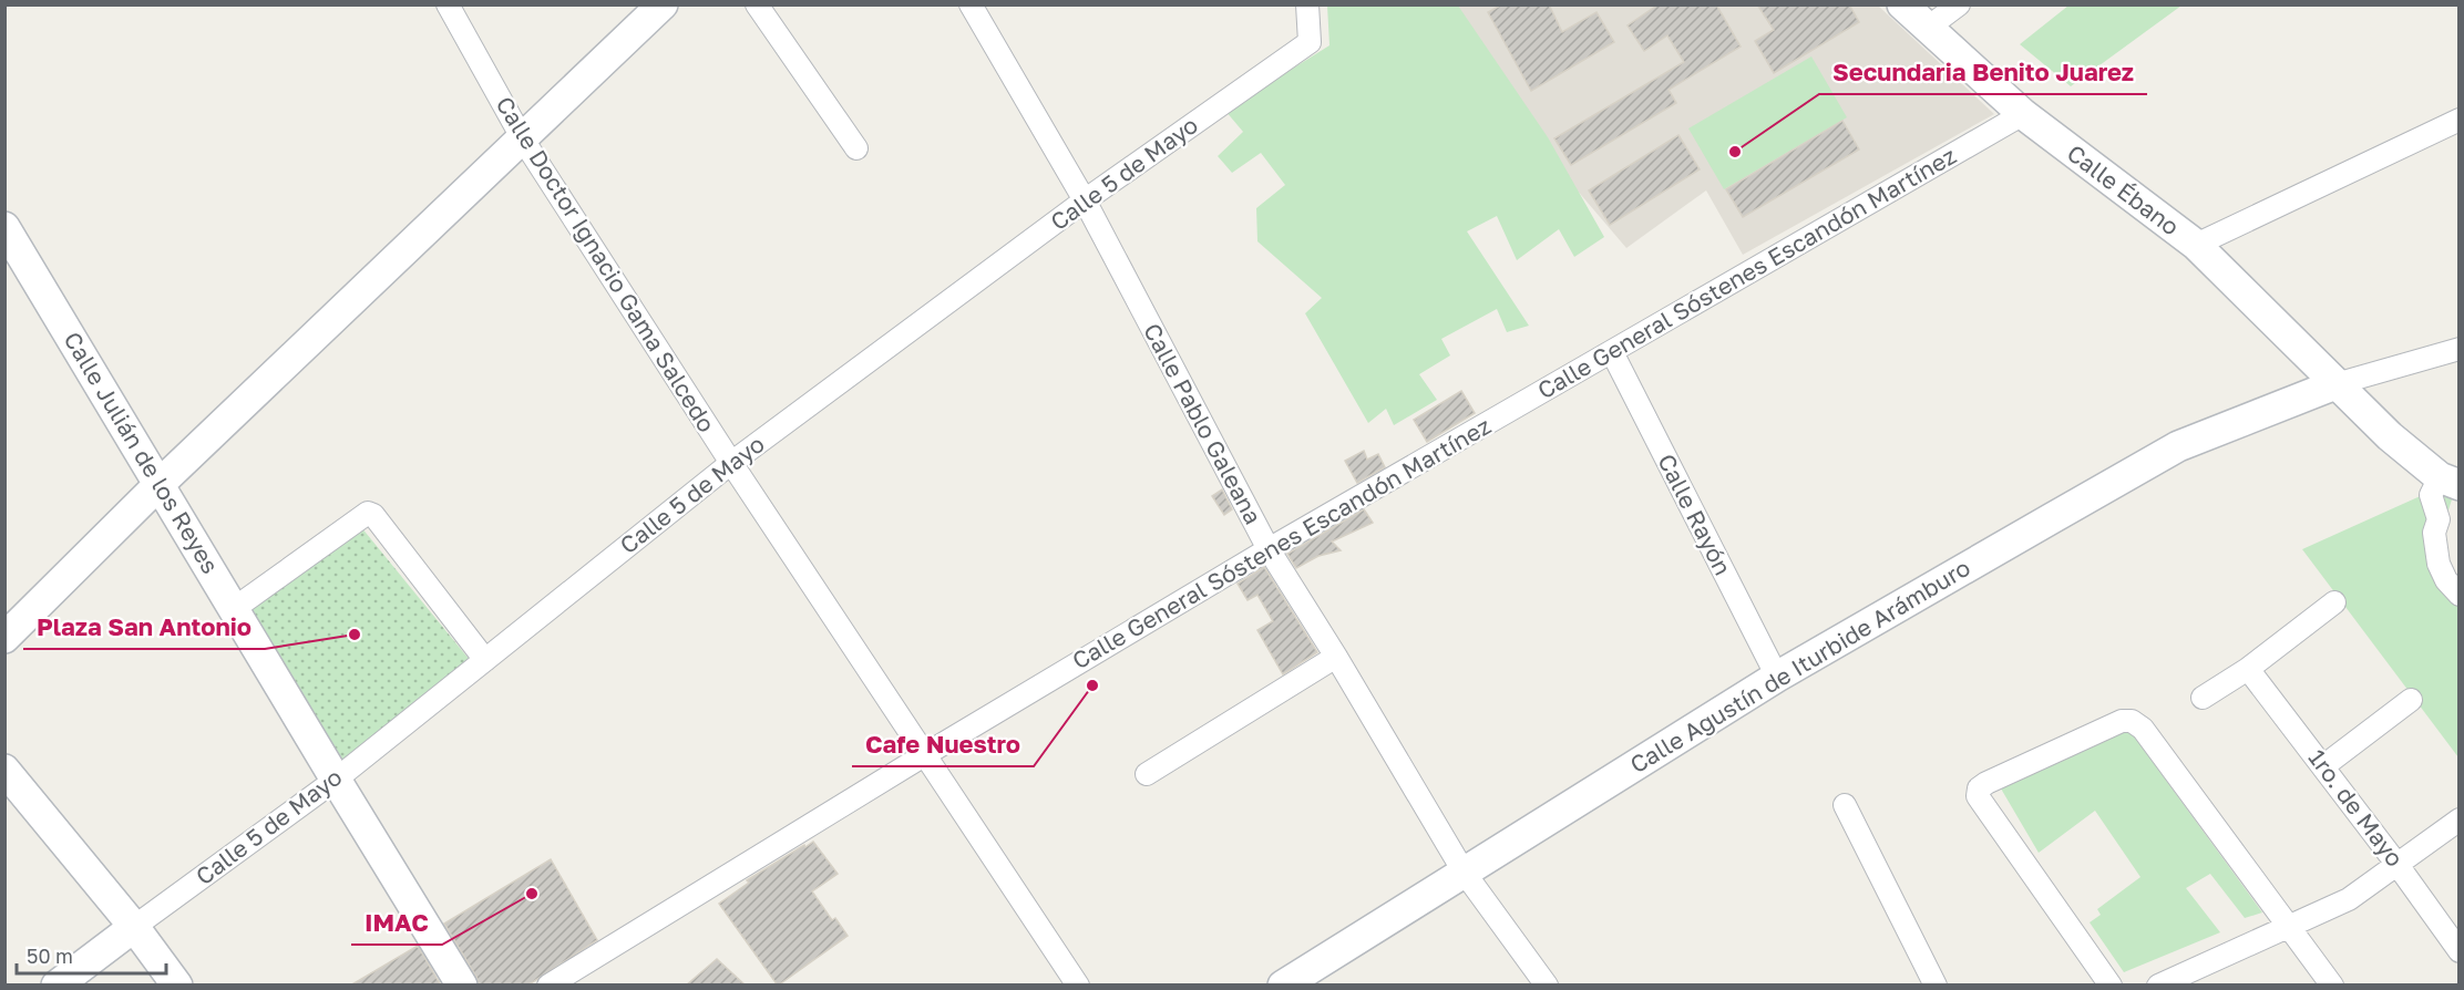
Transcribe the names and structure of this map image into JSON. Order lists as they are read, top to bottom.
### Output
{
  "streets": {
    "street": [
      "Calle 5 de Mayo",
      "Calle Ébano",
      "Calle Doctor Ignacio Gama Salcedo",
      "Calle General Sóstenes Escandón Martínez",
      "Calle Pablo Galeana",
      "Calle Julián de los Reyes",
      "Calle Rayón",
      "Calle Agustín de Iturbide Arámburo",
      "1ro. de Mayo"
    ]
  },
  "crossings": [
    ["Calle 5 de Mayo", "Calle Doctor Ignacio Gama Salcedo"],
    ["Calle 5 de Mayo", "Calle Pablo Galeana"],
    ["Calle 5 de Mayo", "Calle Julián de los Reyes"],
    ["Calle Ébano", "Calle General Sóstenes Escandón Martínez"],
    ["Calle Ébano", "Calle Agustín de Iturbide Arámburo"],
    ["Calle Doctor Ignacio Gama Salcedo", "Calle General Sóstenes Escandón Martínez"],
    ["Calle General Sóstenes Escandón Martínez", "Calle Pablo Galeana"],
    ["Calle General Sóstenes Escandón Martínez", "Calle Rayón"],
    ["Calle Pablo Galeana", "Calle Agustín de Iturbide Arámburo"],
    ["Calle Rayón", "Calle Agustín de Iturbide Arámburo"]
  ],
  "places": [
    "Secundaria Benito Juarez",
    "Plaza San Antonio",
    "Cafe Nuestro",
    "IMAC"
  ],
  "scale_bar": "50 m"
}
